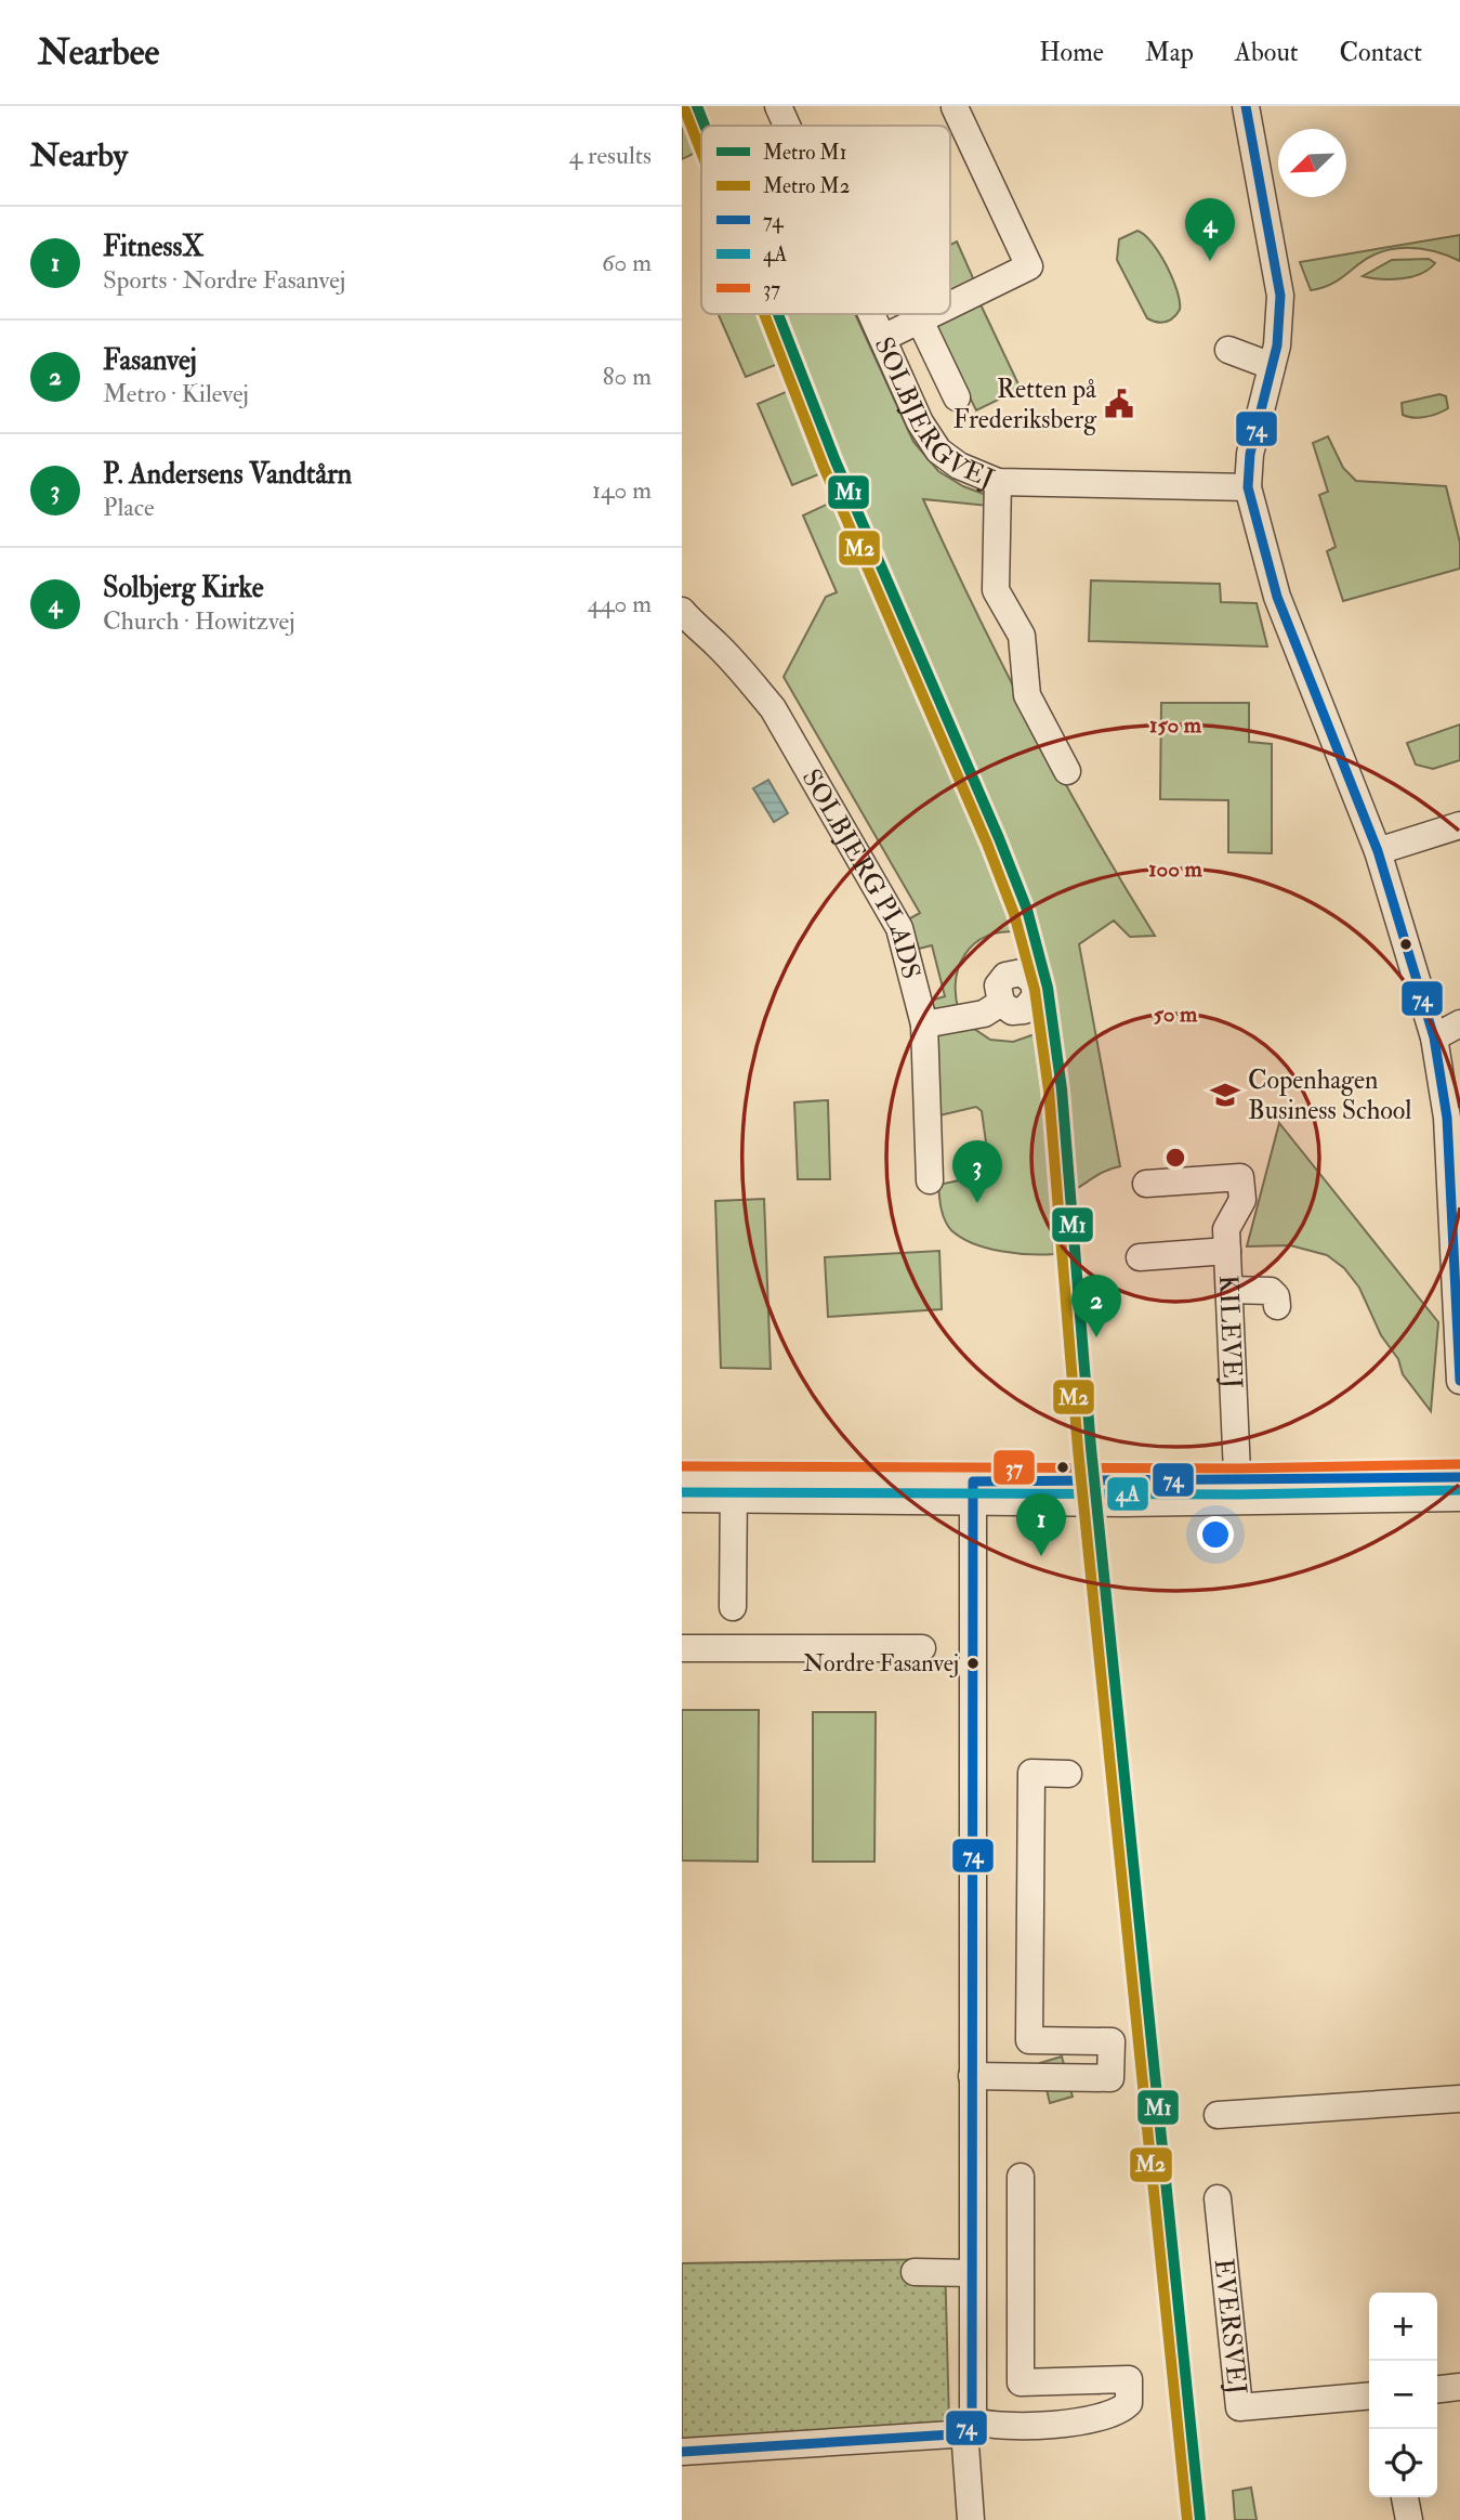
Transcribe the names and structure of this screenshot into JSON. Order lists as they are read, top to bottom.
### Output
{
  "streets": {
    "street": [
      "SOLBJERGVEJ",
      "SOLBJERG PLADS",
      "KILEVEJ",
      "EVERSVEJ"
    ]
  },
  "places": {
    "public building": ["Retten på Frederiksberg"],
    "school or university": ["Copenhagen Business School"],
    "other": ["Nordre Fasanvej"]
  },
  "lines": [
    "metro line M1",
    "transit line 74",
    "metro line M2",
    "transit line 37",
    "transit line 4A"
  ],
  "legend": [
    "Metro M1",
    "Metro M2",
    "74",
    "4A",
    "37"
  ],
  "north": "bottom left",
  "page": {
    "header": "Nearbee",
    "nav": [
      "Home",
      "Map",
      "About",
      "Contact"
    ],
    "heading": ["Nearby", "4 results"],
    "pins": [
      "4",
      "3",
      "2",
      "1"
    ],
    "list": [
      {
        "mark": "1",
        "name": "FitnessX",
        "note": "Sports · Nordre Fasanvej",
        "value": "60 m"
      },
      {
        "mark": "2",
        "name": "Fasanvej",
        "note": "Metro · Kilevej",
        "value": "80 m"
      },
      {
        "mark": "3",
        "name": "P. Andersens Vandtårn",
        "note": "Place",
        "value": "140 m"
      },
      {
        "mark": "4",
        "name": "Solbjerg Kirke",
        "note": "Church · Howitzvej",
        "value": "440 m"
      }
    ],
    "map_buttons": ["+", "−"]
  },
  "rings": ["150 m", "100 m", "50 m"]
}
